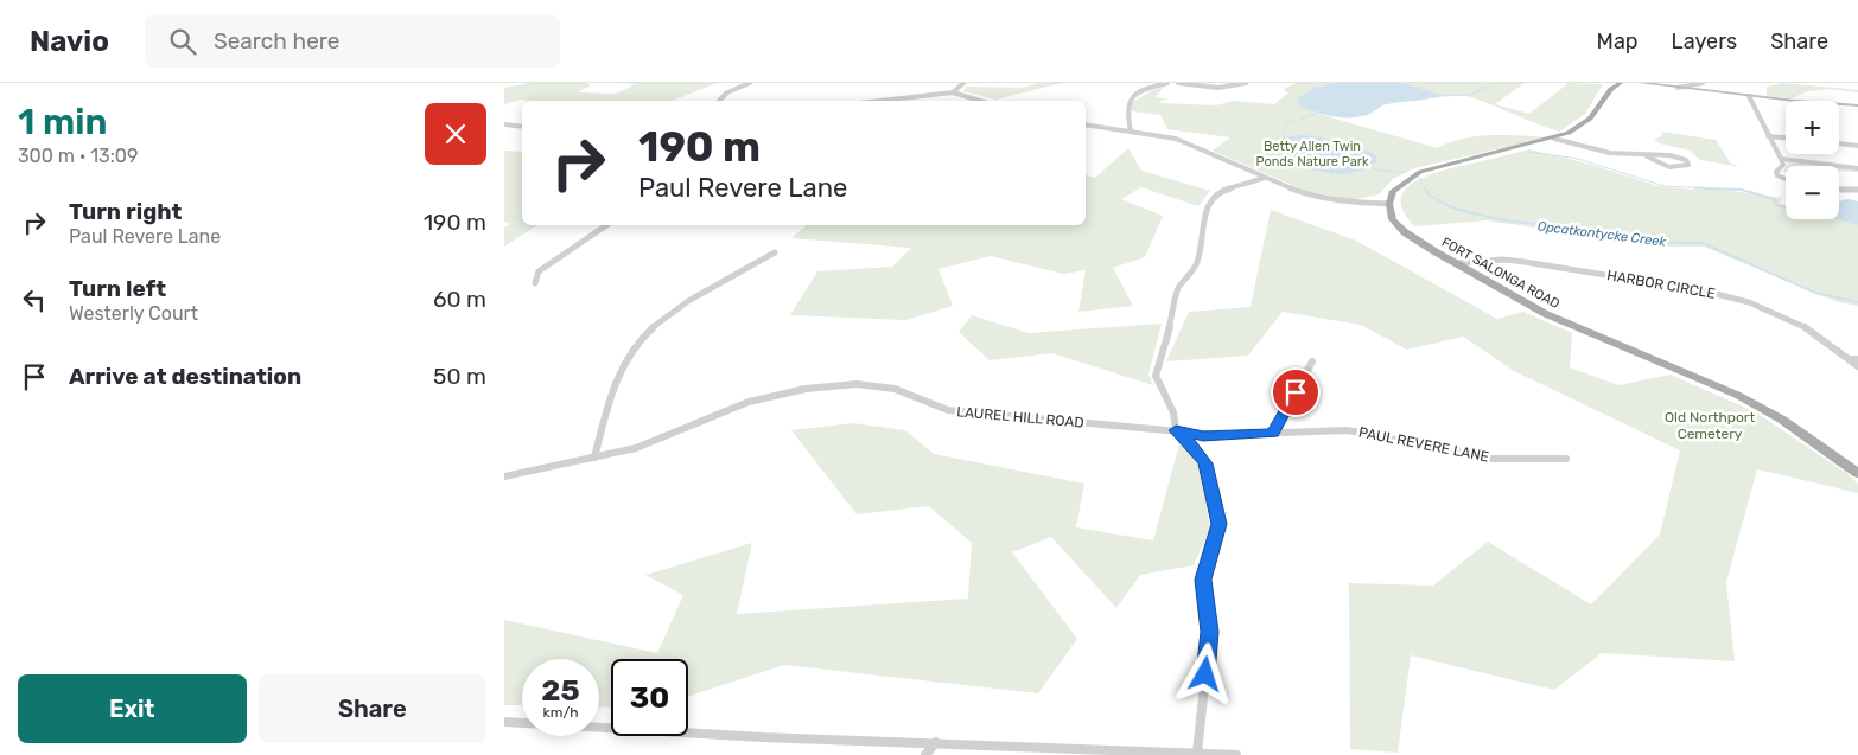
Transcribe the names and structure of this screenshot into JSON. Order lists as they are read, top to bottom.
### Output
{
  "streets": {
    "main road": ["FORT SALONGA ROAD"],
    "street": ["HARBOR CIRCLE", "LAUREL HILL ROAD", "PAUL REVERE LANE"]
  },
  "crossings": [
    ["FORT SALONGA ROAD", "HARBOR CIRCLE"],
    ["LAUREL HILL ROAD", "PAUL REVERE LANE"]
  ],
  "water": ["Opcatkontycke Creek"],
  "parks": ["Betty Allen Twin Ponds Nature Park", "Old Northport Cemetery"],
  "page": {
    "header": "Navio",
    "search": "Search here",
    "nav": ["Map", "Layers", "Share"],
    "heading": ["1 min", "300 m · 13:09"],
    "map_buttons": ["+", "−"],
    "turn": ["190 m", "Paul Revere Lane"],
    "list": [
      {
        "name": "Turn right",
        "note": "Paul Revere Lane",
        "value": "190 m"
      },
      {
        "name": "Turn left",
        "note": "Westerly Court",
        "value": "60 m"
      },
      {
        "name": "Arrive at destination",
        "value": "50 m"
      }
    ],
    "speed": "25 km/h",
    "limit": "30",
    "buttons": ["Exit", "Share"]
  }
}
